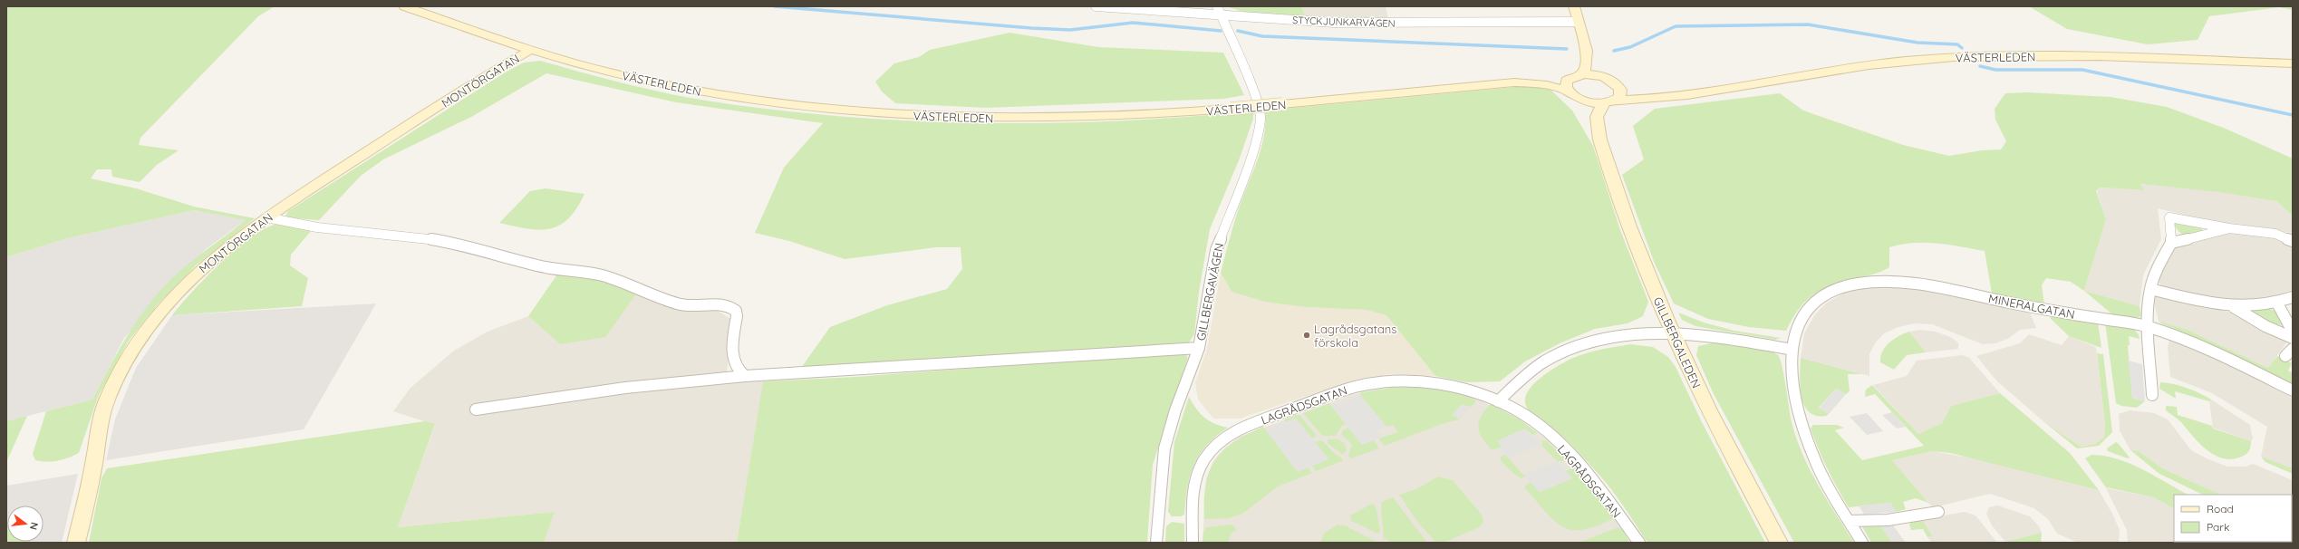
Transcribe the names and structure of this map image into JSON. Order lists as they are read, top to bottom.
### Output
{
  "streets": {
    "main road": ["VÄSTERLEDEN", "MONTÖRGATAN", "GILLBERGALEDEN"],
    "street": [
      "STYCKJUNKARVÄGEN",
      "GILLBERGAVÄGEN",
      "MINERALGATAN",
      "LAGRÅDSGATAN"
    ]
  },
  "crossings": [
    ["STYCKJUNKARVÄGEN", "GILLBERGAVÄGEN"],
    ["VÄSTERLEDEN", "MONTÖRGATAN"],
    ["VÄSTERLEDEN", "GILLBERGALEDEN"]
  ],
  "places": ["Lagrådsgatans förskola"],
  "legend": ["Road", "Park"],
  "north": "right"
}
